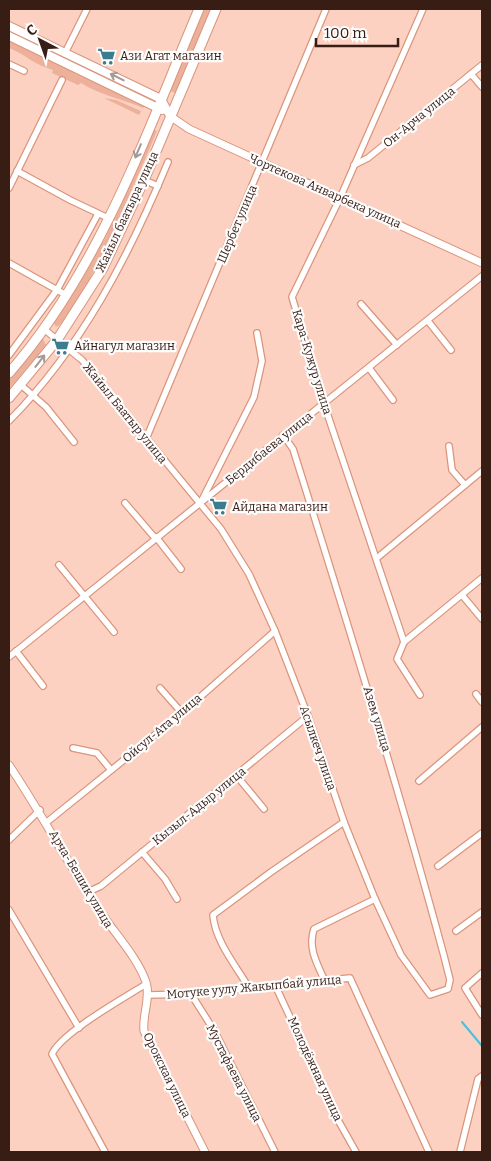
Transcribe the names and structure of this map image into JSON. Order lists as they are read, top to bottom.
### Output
{
  "streets": {
    "main road": ["Жайыл баатыра улица"],
    "street": [
      "Он-Арча улица",
      "Чортекова Анварбека улица",
      "Шербет улица",
      "Кара-Кужур улица",
      "Жайыл Баатыр улица",
      "Бердибаева улица",
      "Азем улица",
      "Ойсул-Ата улица",
      "Асылкеч улица",
      "Кызыл-Адыр улица",
      "Арча-Бешик улица",
      "Мотуке уулу Жакыпбай улица",
      "Молодёжная улица",
      "Мустафаева улица",
      "Орокская улица"
    ]
  },
  "crossings": [
    ["Он-Арча улица", "Кара-Кужур улица"],
    ["Чортекова Анварбека улица", "Жайыл баатыра улица"],
    ["Чортекова Анварбека улица", "Шербет улица"],
    ["Чортекова Анварбека улица", "Кара-Кужур улица"],
    ["Жайыл баатыра улица", "Жайыл Баатыр улица"],
    ["Шербет улица", "Жайыл Баатыр улица"],
    ["Кара-Кужур улица", "Бердибаева улица"],
    ["Жайыл Баатыр улица", "Бердибаева улица"],
    ["Жайыл Баатыр улица", "Асылкеч улица"],
    ["Бердибаева улица", "Азем улица"],
    ["Бердибаева улица", "Асылкеч улица"],
    ["Азем улица", "Асылкеч улица"],
    ["Ойсул-Ата улица", "Асылкеч улица"],
    ["Ойсул-Ата улица", "Арча-Бешик улица"],
    ["Асылкеч улица", "Кызыл-Адыр улица"],
    ["Кызыл-Адыр улица", "Арча-Бешик улица"],
    ["Арча-Бешик улица", "Мотуке уулу Жакыпбай улица"],
    ["Арча-Бешик улица", "Орокская улица"],
    ["Мотуке уулу Жакыпбай улица", "Молодёжная улица"],
    ["Мотуке уулу Жакыпбай улица", "Мустафаева улица"],
    ["Мотуке уулу Жакыпбай улица", "Орокская улица"]
  ],
  "places": {
    "supermarket": ["Ази Агат магазин", "Айнагул магазин", "Айдана магазин"]
  },
  "scale_bar": "100 m",
  "north": "top left"
}
